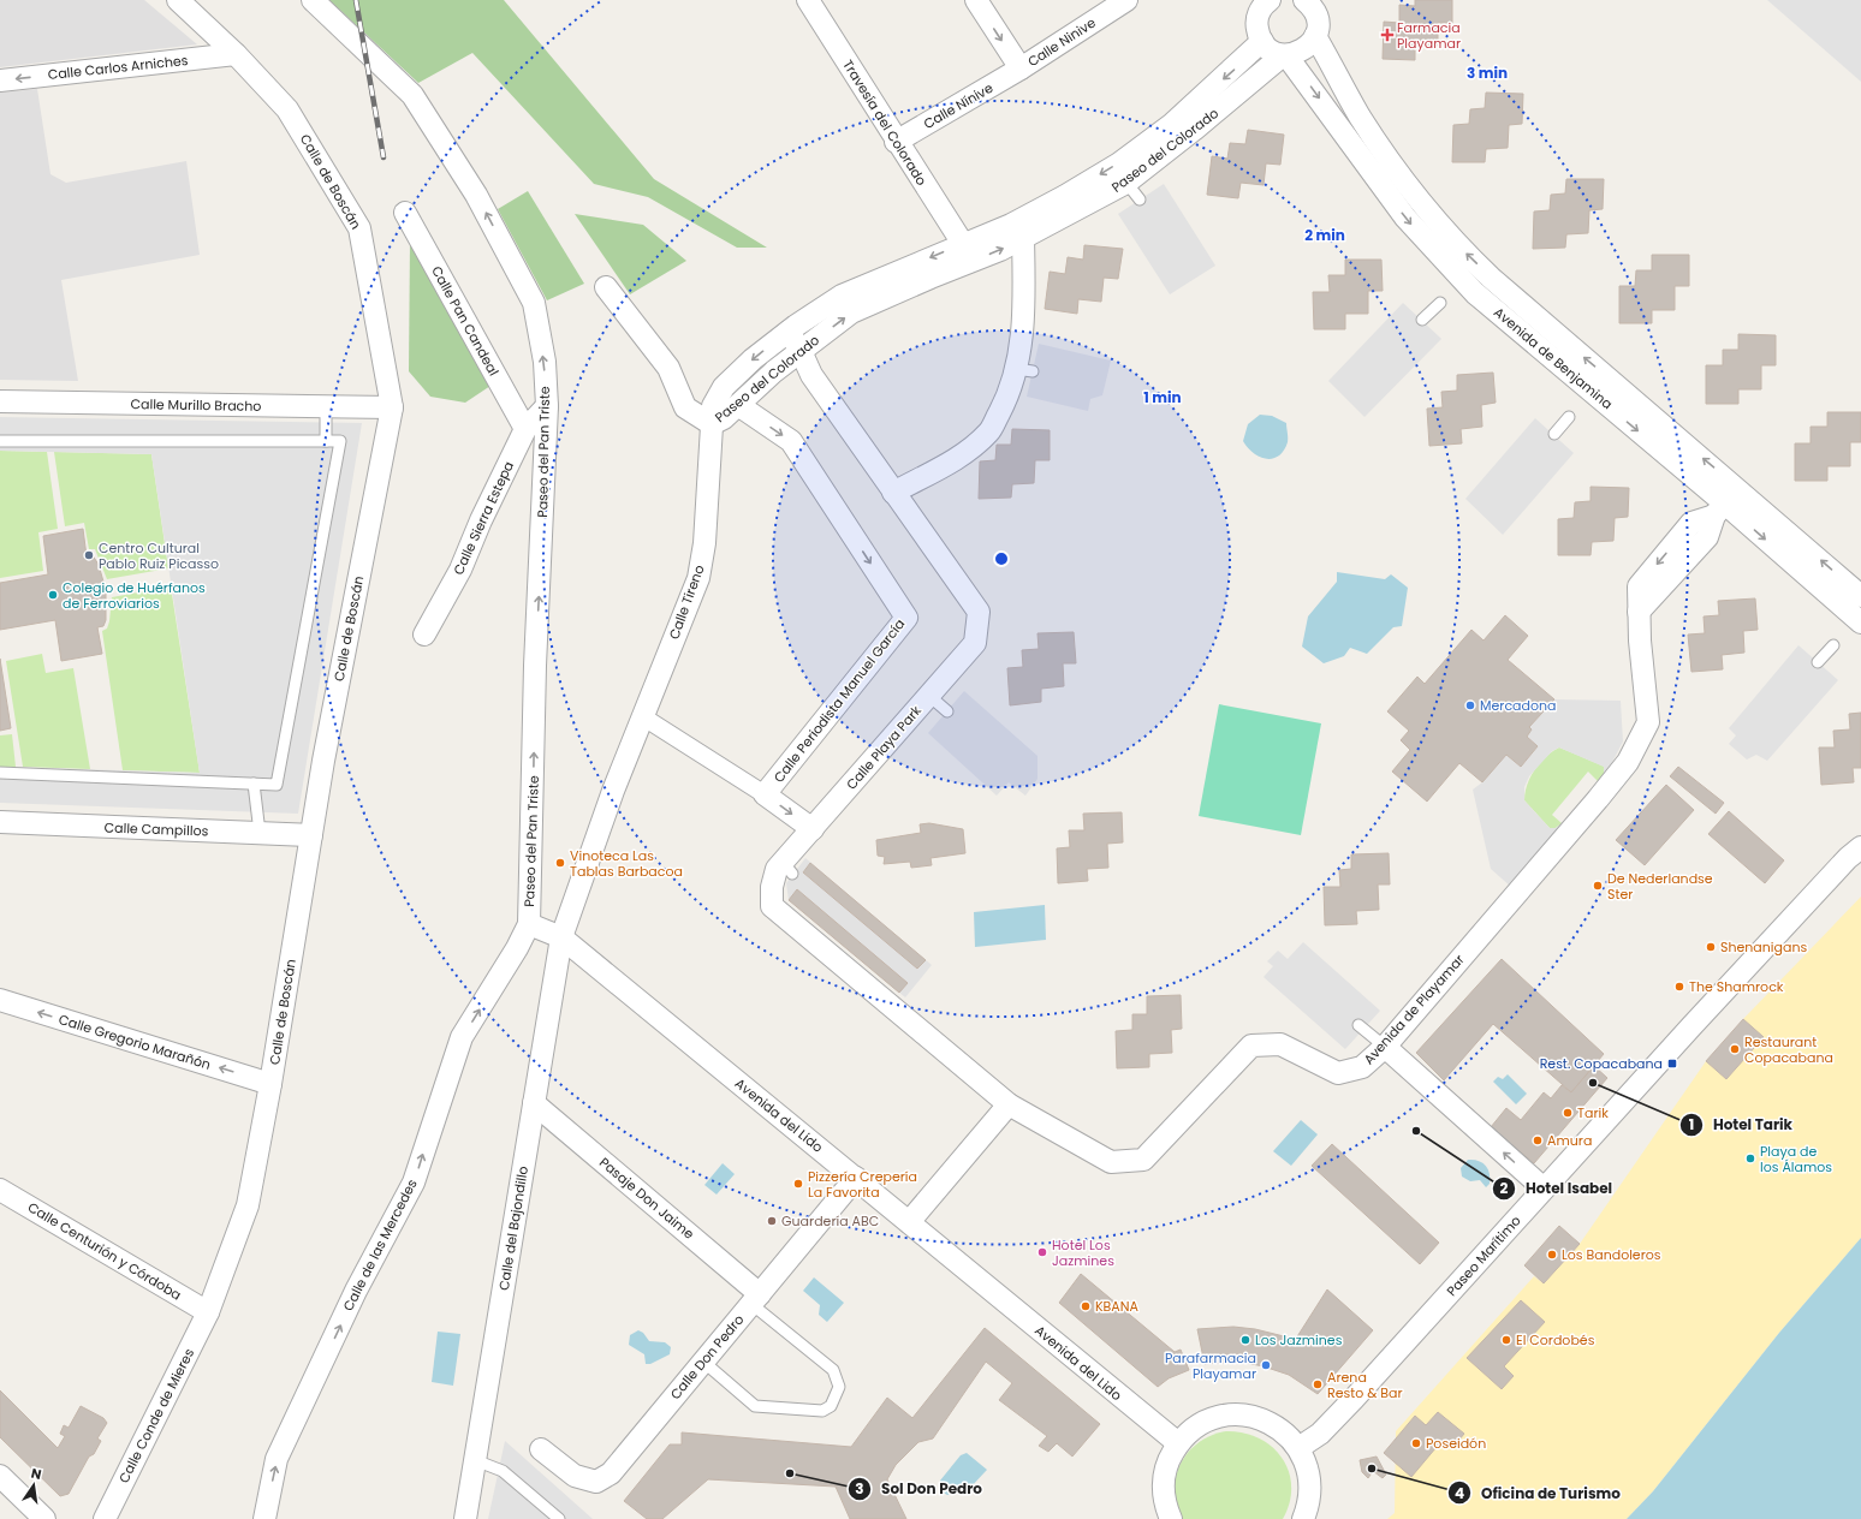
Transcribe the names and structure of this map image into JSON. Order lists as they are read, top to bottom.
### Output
{
  "streets": {
    "street": [
      "Calle Ninive",
      "Calle Carlos Arniches",
      "Calle Nínive",
      "Travesía del Colorado",
      "Paseo del Colorado",
      "Calle de Boscán",
      "Calle Pan Candeal",
      "Avenida de Benjamina",
      "Calle Murillo Bracho",
      "Paseo del Pan Triste",
      "Calle Sierra Estepa",
      "Calle Tireno",
      "Calle Periodista Manuel García",
      "Calle Playa Park",
      "Calle Campillos",
      "Avenida de Playamar",
      "Calle Gregorio Marañón",
      "Avenida del Lido",
      "Pasaje Don Jaime",
      "Calle del Bajondillo",
      "Calle de las Mercedes",
      "Calle Centurión y Córdoba",
      "Paseo Marítimo",
      "Calle Don Pedro",
      "Calle Conde de Mieres"
    ]
  },
  "crossings": [
    ["Calle Ninive", "Calle Nínive"],
    ["Calle Carlos Arniches", "Calle de Boscán"],
    ["Calle Nínive", "Travesía del Colorado"],
    ["Travesía del Colorado", "Paseo del Colorado"],
    ["Paseo del Colorado", "Avenida de Benjamina"],
    ["Paseo del Colorado", "Calle Tireno"],
    ["Paseo del Colorado", "Calle Periodista Manuel García"],
    ["Paseo del Colorado", "Calle Playa Park"],
    ["Calle de Boscán", "Calle Murillo Bracho"],
    ["Calle de Boscán", "Calle Campillos"],
    ["Calle de Boscán", "Calle Gregorio Marañón"],
    ["Calle de Boscán", "Calle Centurión y Córdoba"],
    ["Calle de Boscán", "Calle Conde de Mieres"],
    ["Calle Pan Candeal", "Calle Sierra Estepa"],
    ["Avenida de Benjamina", "Avenida de Playamar"],
    ["Paseo del Pan Triste", "Calle Sierra Estepa"],
    ["Paseo del Pan Triste", "Avenida del Lido"],
    ["Paseo del Pan Triste", "Calle de las Mercedes"],
    ["Calle Tireno", "Avenida del Lido"],
    ["Calle Tireno", "Calle del Bajondillo"],
    ["Calle Periodista Manuel García", "Calle Playa Park"],
    ["Calle Playa Park", "Avenida de Playamar"],
    ["Avenida del Lido", "Calle del Bajondillo"],
    ["Avenida del Lido", "Calle de las Mercedes"],
    ["Avenida del Lido", "Calle Don Pedro"],
    ["Pasaje Don Jaime", "Calle del Bajondillo"],
    ["Pasaje Don Jaime", "Calle Don Pedro"],
    ["Calle Centurión y Córdoba", "Calle Conde de Mieres"]
  ],
  "one_way": [
    "Calle Carlos Arniches",
    "Paseo del Pan Triste",
    "Calle Gregorio Marañón",
    "Calle de las Mercedes"
  ],
  "places": {
    "health": ["Farmacia Playamar"],
    "other": [
      "Centro Cultural Pablo Ruiz Picasso",
      "Colegio de Huérfanos de Ferroviarios",
      "Mercadona",
      "Vinoteca Las Tablas Barbacoa",
      "De Nederlandse Ster",
      "Shenanigans",
      "The Shamrock",
      "Restaurant Copacabana",
      "Hotel Tarik",
      "Tarik",
      "Hotel Isabel",
      "Amura",
      "Playa de los Álamos",
      "Pizzería Crepería La Favorita",
      "Guardería ABC",
      "Hotel Los Jazmines",
      "Los Bandoleros",
      "KBANA",
      "Los Jazmines",
      "El Cordobés",
      "Parafarmacia Playamar",
      "Arena Resto & Bar",
      "Poseidón",
      "Oficina de Turismo",
      "Sol Don Pedro"
    ],
    "transit": ["Rest. Copacabana"]
  },
  "north": "top",
  "rings": ["3 min", "2 min", "1 min"]
}
